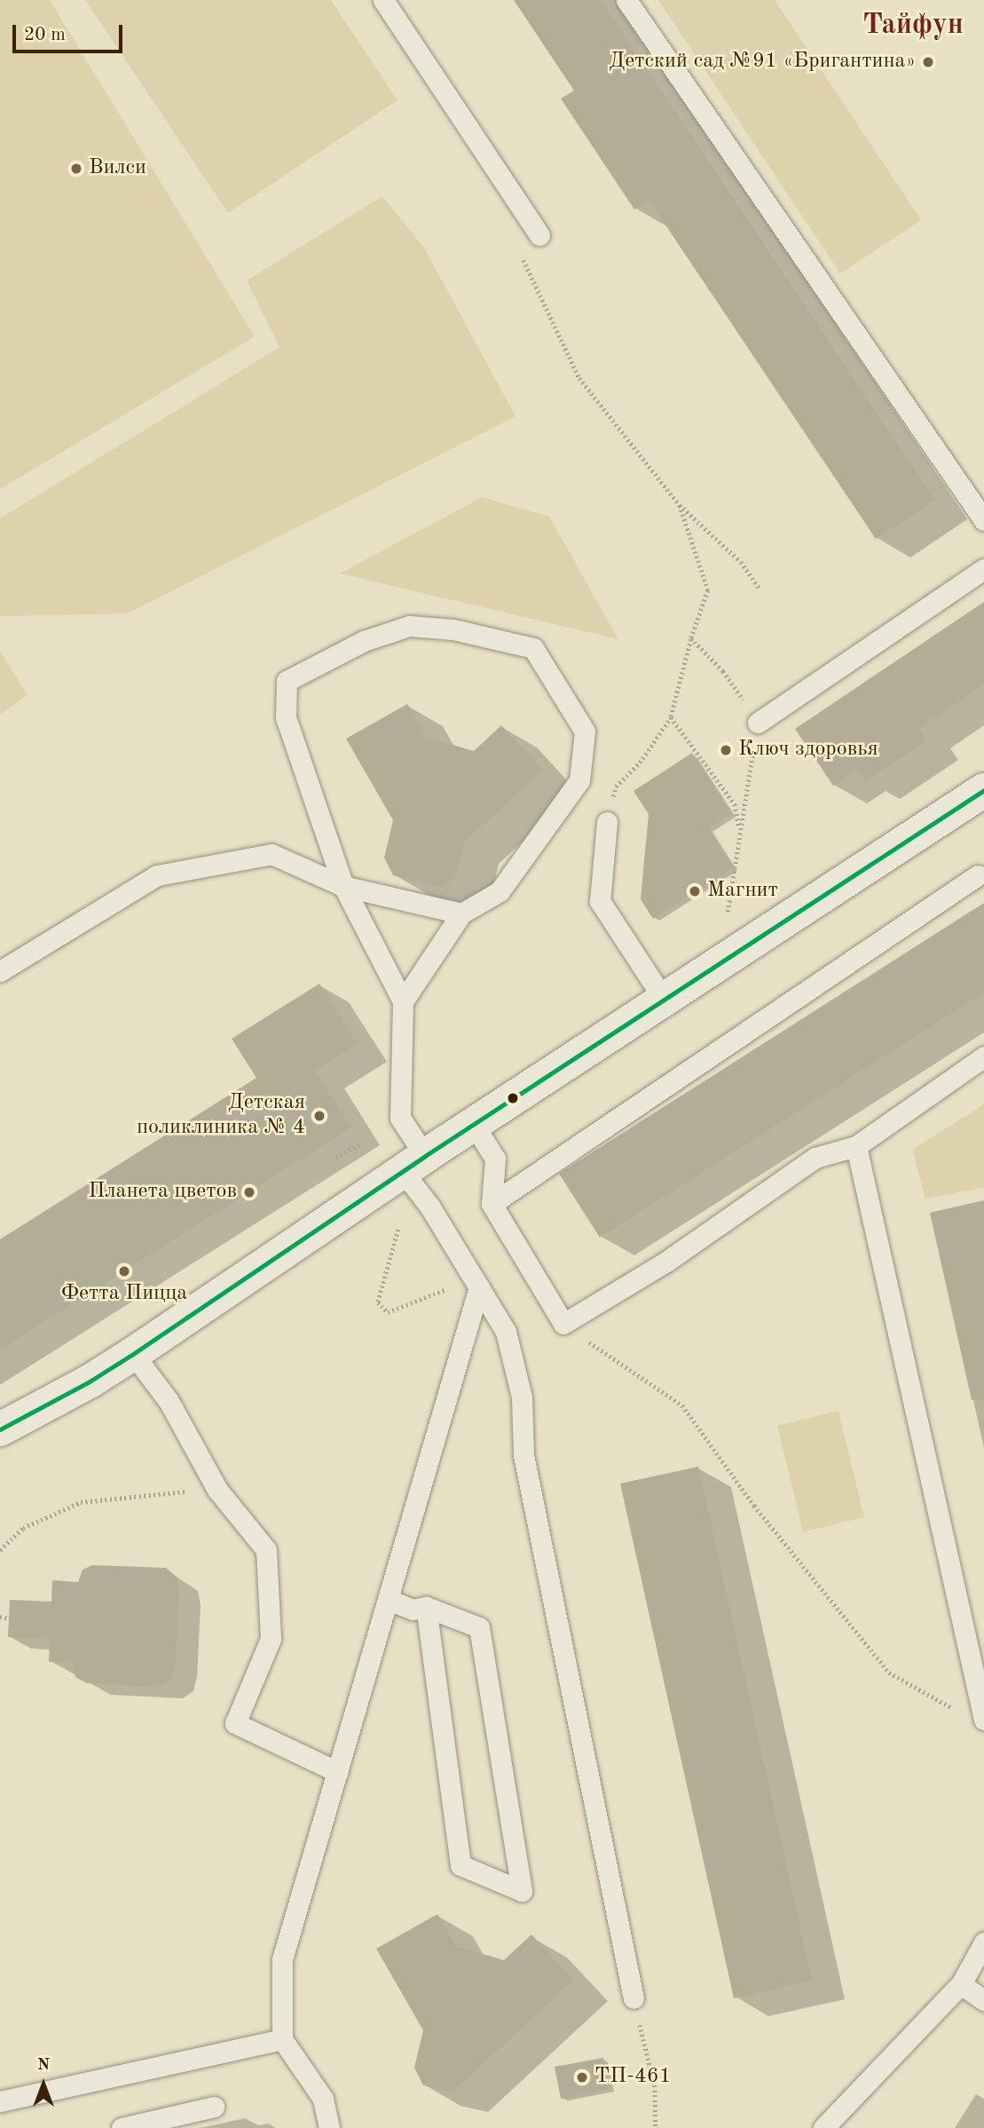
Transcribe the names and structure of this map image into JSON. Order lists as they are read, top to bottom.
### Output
{
  "districts": ["Тайфун"],
  "places": [
    "Детский сад №91 «Бригантина»",
    "Вилси",
    "Ключ здоровья",
    "Магнит",
    "Детская поликлиника № 4",
    "Планета цветов",
    "Фетта Пицца",
    "ТП-461"
  ],
  "scale_bar": "20 m",
  "north": "top"
}
